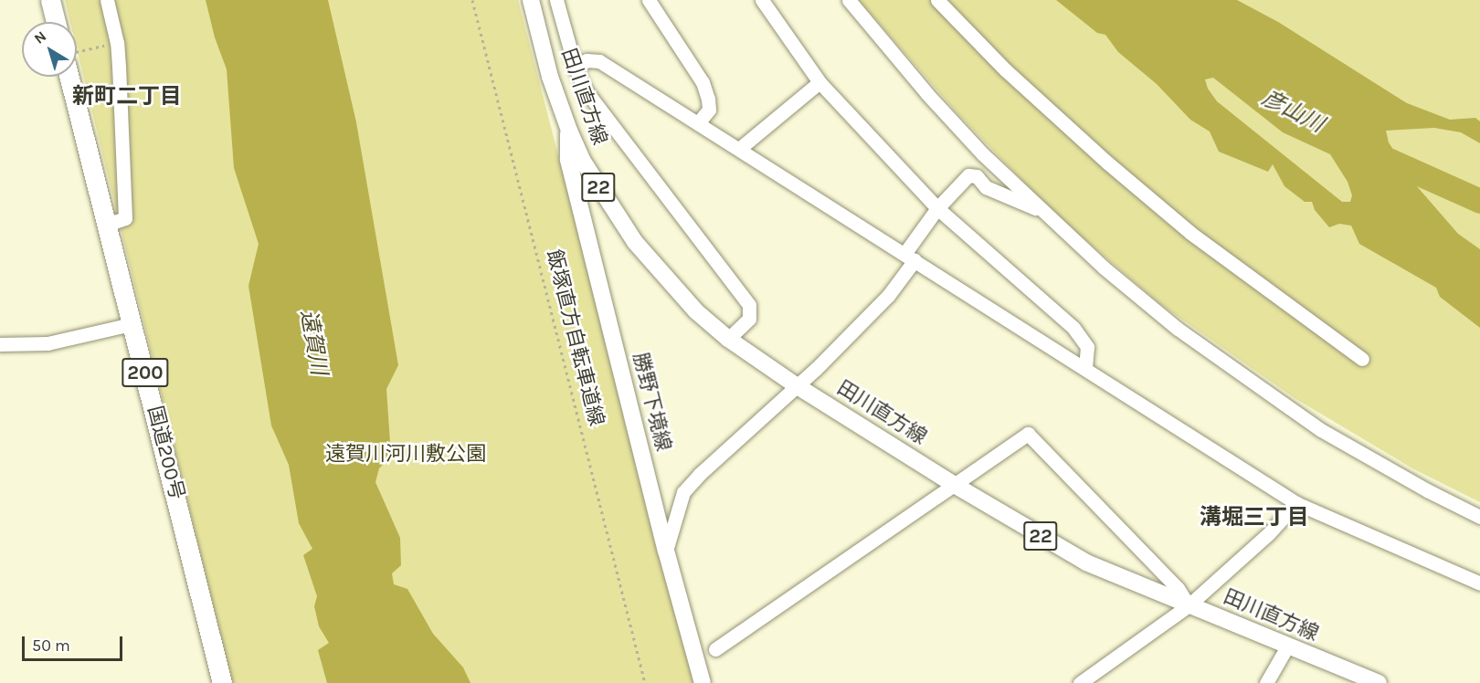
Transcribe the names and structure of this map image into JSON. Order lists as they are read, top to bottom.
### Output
{
  "streets": {
    "highway": ["200", "国道200号"],
    "main road": ["田川直方線", "22", "勝野下境線"],
    "path": ["飯塚直方自転車道線"]
  },
  "crossings": [
    ["田川直方線", "勝野下境線"]
  ],
  "districts": ["新町二丁目", "溝堀三丁目"],
  "water": ["彦山川", "遠賀川"],
  "parks": ["遠賀川河川敷公園"],
  "scale_bar": "50 m",
  "north": "top left"
}
